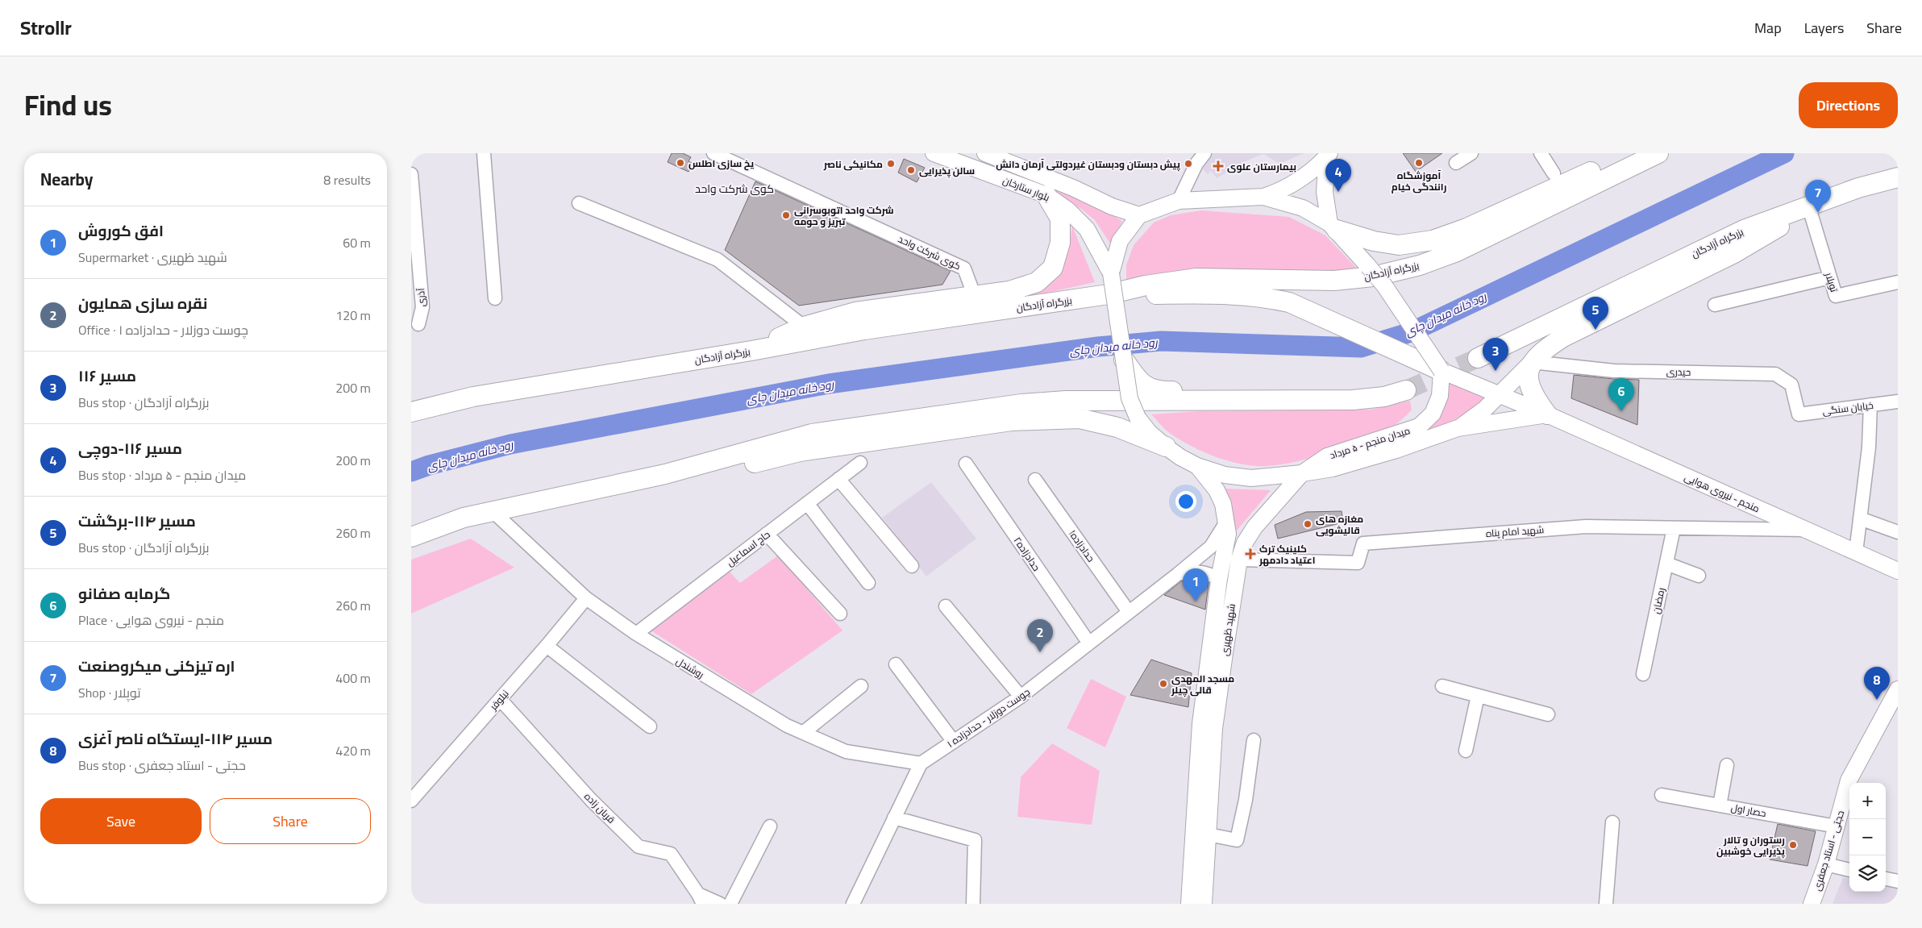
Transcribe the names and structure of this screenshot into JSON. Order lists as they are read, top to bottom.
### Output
{
  "streets": {
    "highway": ["بزرگراه آزادگان"],
    "main road": [
      "بلوار ستارخان",
      "میدان منجم - ۵ مرداد",
      "منجم - نیروی هوایی",
      "شهید ظهیری",
      "حجتی - استاد جعفری"
    ],
    "street": [
      "کوی شرکت واحد",
      "توپلار",
      "آذری",
      "حیدری",
      "خیابان سنگی",
      "شهید امام پناه",
      "حدادزاده۱",
      "حاج اسماعیل",
      "حدادزاده۲",
      "رمضان",
      "روشندل",
      "نیلوفر",
      "چوست دوزلار - حدادزاده ۱",
      "قربان زاده",
      "حصار اول"
    ]
  },
  "crossings": [
    ["بزرگراه آزادگان", "توپلار"],
    ["حیدری", "خیابان سنگی"],
    ["میدان منجم - ۵ مرداد", "منجم - نیروی هوایی"],
    ["میدان منجم - ۵ مرداد", "شهید ظهیری"],
    ["منجم - نیروی هوایی", "شهید امام پناه"],
    ["شهید امام پناه", "رمضان"],
    ["شهید امام پناه", "شهید ظهیری"],
    ["حدادزاده۱", "چوست دوزلار - حدادزاده ۱"],
    ["حاج اسماعیل", "روشندل"],
    ["حدادزاده۲", "چوست دوزلار - حدادزاده ۱"],
    ["شهید ظهیری", "چوست دوزلار - حدادزاده ۱"],
    ["روشندل", "نیلوفر"],
    ["روشندل", "چوست دوزلار - حدادزاده ۱"],
    ["نیلوفر", "قربان زاده"],
    ["حصار اول", "حجتی - استاد جعفری"]
  ],
  "districts": ["کوی شرکت واحد"],
  "water": ["رود خانه میدان چای"],
  "places": {
    "other": [
      "یخ سازی اطلس",
      "آموزشگاه رانندگی خیام",
      "مکانیکی ناصر",
      "پیش دبستان ودبستان غیردولتی آرمان دانش",
      "سالن پذیرایی",
      "شرکت واحد اتوبوسرانی تبریز و حومه",
      "مغازه های قالیشویی",
      "مسجد المهدی قالی چیلر",
      "رستوران و تالار پذیرایی خوشبین"
    ],
    "health": ["بیمارستان علوی", "کلینیک ترک اعتیاد دادمهر"]
  },
  "page": {
    "header": "Strollr",
    "nav": ["Map", "Layers", "Share"],
    "title": "Find us",
    "buttons": [
      "Directions",
      ["Save", "Share"]
    ],
    "heading": ["Nearby", "8 results"],
    "pins": [
      "4",
      "7",
      "5",
      "3",
      "6",
      "1",
      "2",
      "8"
    ],
    "list": [
      {
        "mark": "1",
        "name": "افق کوروش",
        "note": "Supermarket · شهید ظهیری",
        "value": "60 m"
      },
      {
        "mark": "2",
        "name": "نقره سازی همایون",
        "note": "Office · چوست دوزلار - حدادزاده ۱",
        "value": "120 m"
      },
      {
        "mark": "3",
        "name": "مسیر ۱۱۶",
        "note": "Bus stop · بزرگراه آزادگان",
        "value": "200 m"
      },
      {
        "mark": "4",
        "name": "مسیر ۱۱۶-دوچی",
        "note": "Bus stop · میدان منجم - ۵ مرداد",
        "value": "200 m"
      },
      {
        "mark": "5",
        "name": "مسیر ۱۱۴-برگشت",
        "note": "Bus stop · بزرگراه آزادگان",
        "value": "260 m"
      },
      {
        "mark": "6",
        "name": "گرمابه صفانو",
        "note": "Place · منجم - نیروی هوایی",
        "value": "260 m"
      },
      {
        "mark": "7",
        "name": "اره تیزکنی میکروصنعت",
        "note": "Shop · توپلار",
        "value": "400 m"
      },
      {
        "mark": "8",
        "name": "مسیر ۱۱۴-ایستگاه ناصر آغزی",
        "note": "Bus stop · حجتی - استاد جعفری",
        "value": "420 m"
      }
    ],
    "map_buttons": ["+", "−"]
  }
}
